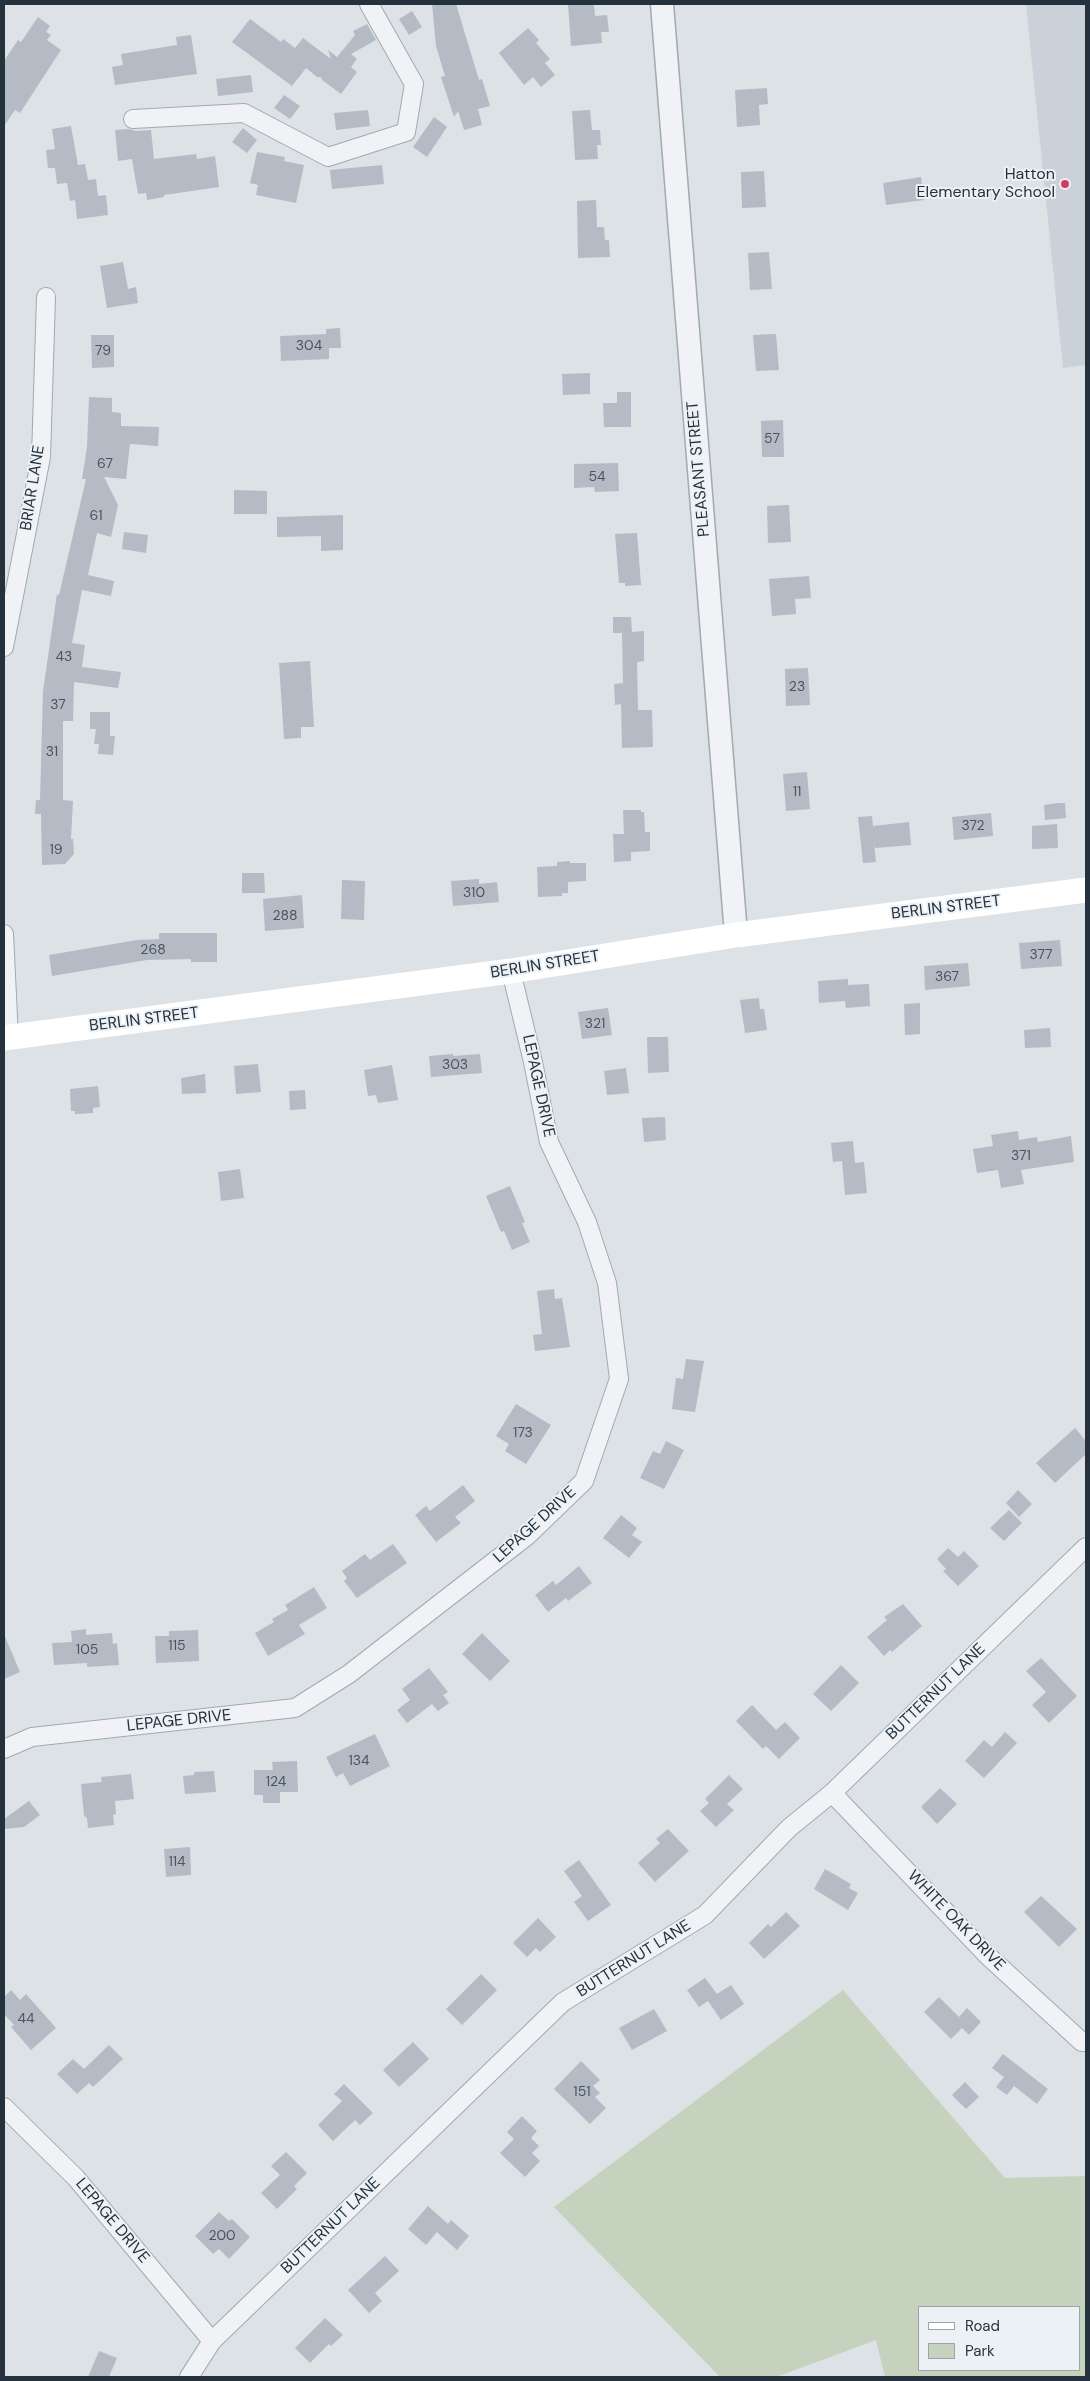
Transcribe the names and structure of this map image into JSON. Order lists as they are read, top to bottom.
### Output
{
  "streets": {
    "main road": ["BERLIN STREET"],
    "street": [
      "PLEASANT STREET",
      "BRIAR LANE",
      "LEPAGE DRIVE",
      "BUTTERNUT LANE",
      "WHITE OAK DRIVE"
    ]
  },
  "crossings": [
    ["PLEASANT STREET", "BERLIN STREET"],
    ["BERLIN STREET", "LEPAGE DRIVE"],
    ["LEPAGE DRIVE", "BUTTERNUT LANE"],
    ["BUTTERNUT LANE", "WHITE OAK DRIVE"]
  ],
  "places": ["Hatton Elementary School"],
  "house_numbers": [
    "304",
    "79",
    "57",
    "67",
    "54",
    "61",
    "43",
    "23",
    "37",
    "31",
    "11",
    "372",
    "19",
    "310",
    "288",
    "268",
    "377",
    "367",
    "321",
    "303",
    "371",
    "173",
    "115",
    "105",
    "134",
    "124",
    "114",
    "44",
    "151",
    "200"
  ],
  "legend": ["Road", "Park"]
}
